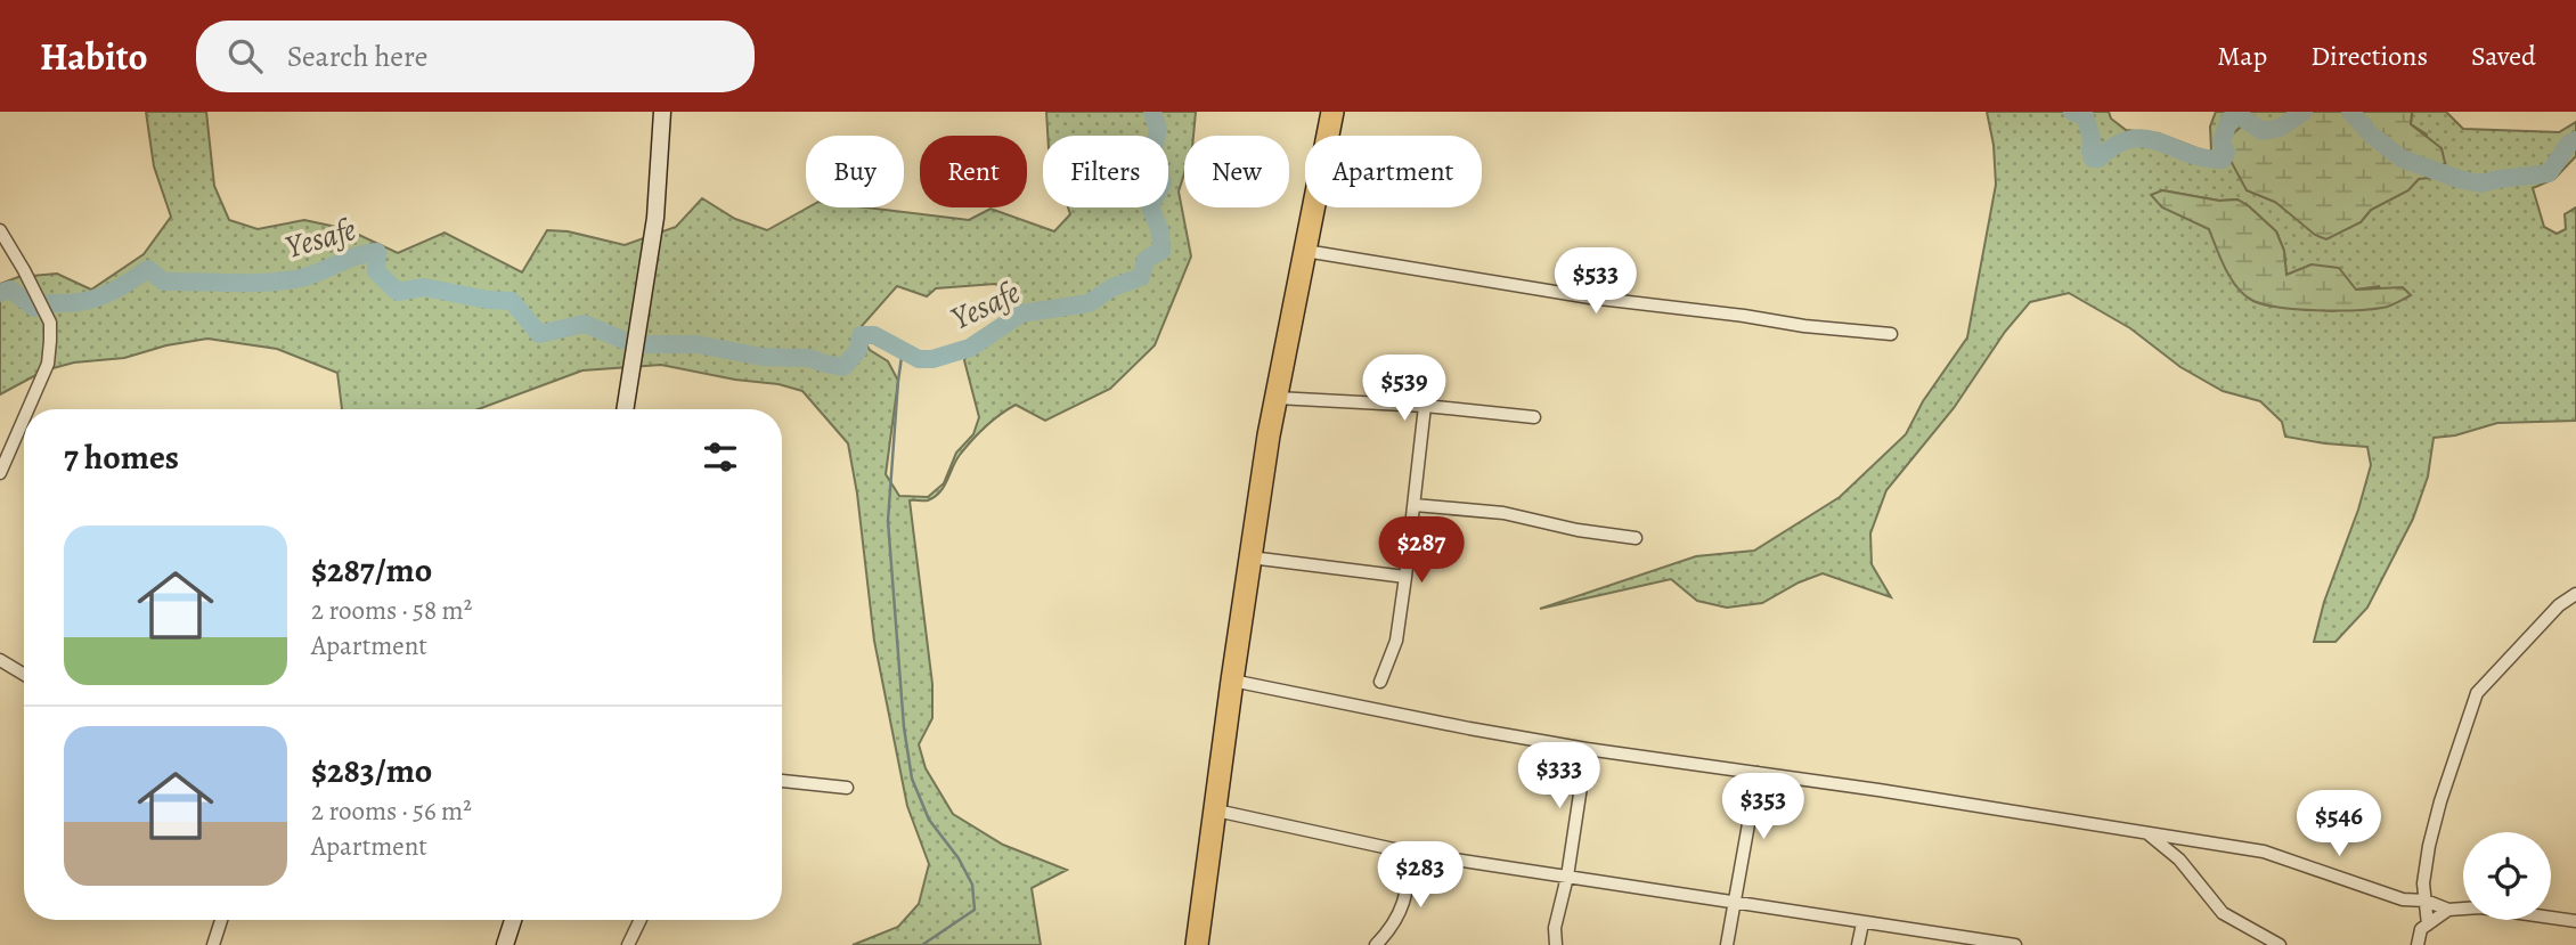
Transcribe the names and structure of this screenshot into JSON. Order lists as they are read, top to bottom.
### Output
{
  "water": ["Yesafe"],
  "page": {
    "header": "Habito",
    "search": "Search here",
    "nav": ["Map", "Directions", "Saved"],
    "chip": [
      "Buy",
      "Rent",
      "Filters",
      "New",
      "Apartment"
    ],
    "price": [
      "$533",
      "$539",
      "$287",
      "$333",
      "$353",
      "$546",
      "$283"
    ],
    "heading": "7 homes",
    "list": [
      {
        "name": "$287/mo",
        "note": "2 rooms · 58 m² · Apartment"
      },
      {
        "name": "$283/mo",
        "note": "2 rooms · 56 m² · Apartment"
      }
    ]
  }
}
